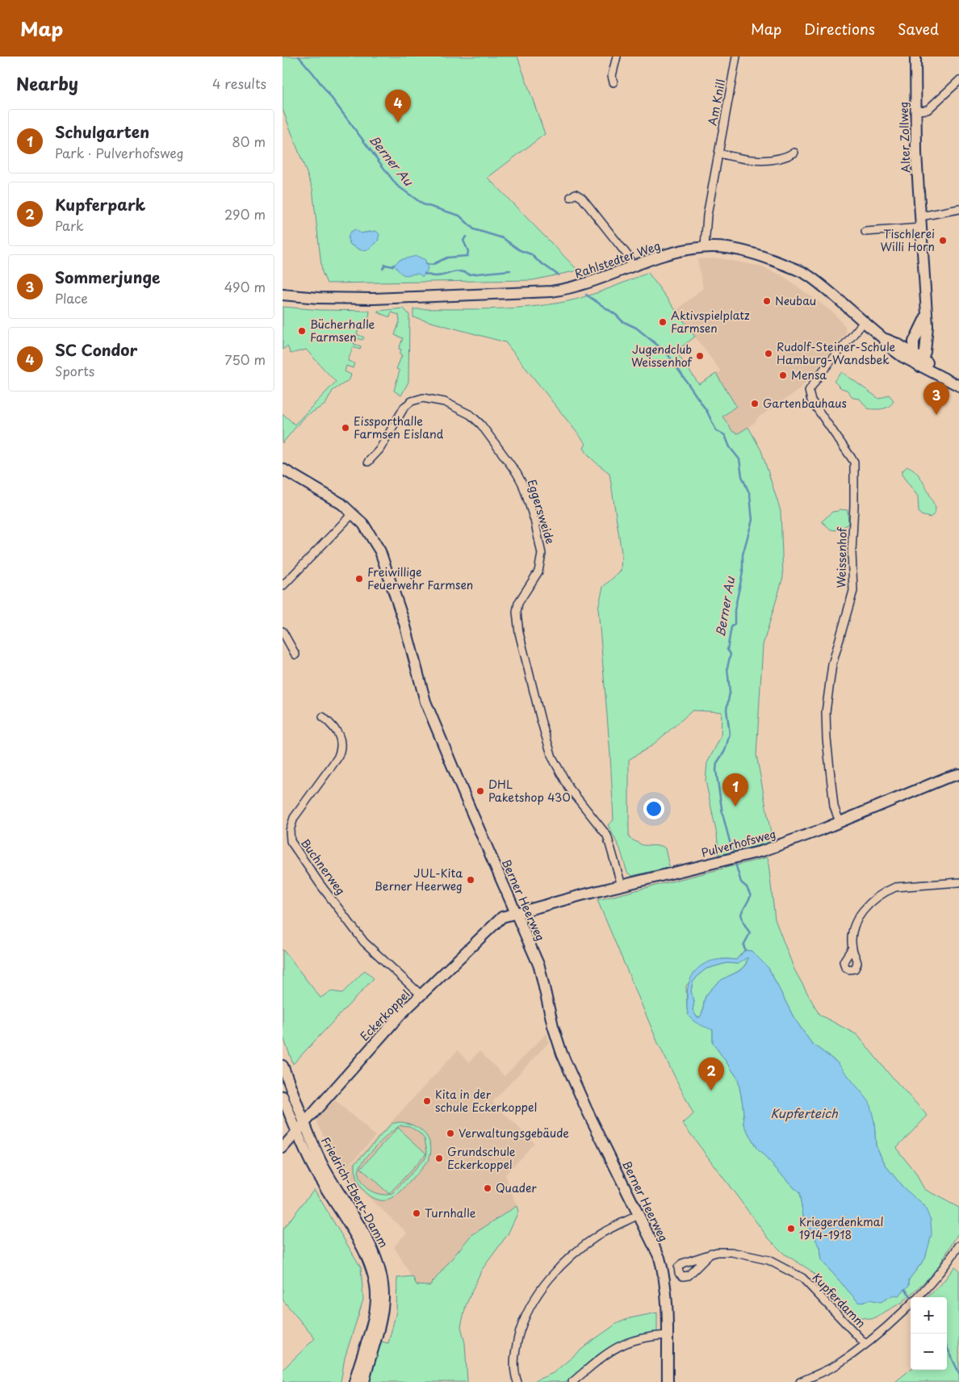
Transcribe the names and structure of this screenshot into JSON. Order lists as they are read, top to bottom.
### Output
{
  "streets": {
    "street": [
      "Am Knill",
      "Alter Zollweg",
      "Rahlstedter Weg",
      "Eggersweide",
      "Weissenhof",
      "Pulverhofsweg",
      "Buchnerweg",
      "Berner Heerweg",
      "Eckerkoppel",
      "Friedrich-Ebert-Damm",
      "Kupferdamm"
    ]
  },
  "crossings": [
    ["Am Knill", "Rahlstedter Weg"],
    ["Alter Zollweg", "Rahlstedter Weg"],
    ["Rahlstedter Weg", "Weissenhof"],
    ["Eggersweide", "Pulverhofsweg"],
    ["Weissenhof", "Pulverhofsweg"],
    ["Pulverhofsweg", "Berner Heerweg"],
    ["Pulverhofsweg", "Eckerkoppel"],
    ["Buchnerweg", "Eckerkoppel"],
    ["Berner Heerweg", "Eckerkoppel"],
    ["Eckerkoppel", "Friedrich-Ebert-Damm"]
  ],
  "water": ["Berner Au", "Kupferteich"],
  "places": [
    "Tischlerei Willi Horn",
    "Neubau",
    "Aktivspielplatz Farmsen",
    "Bücherhalle Farmsen",
    "Rudolf-Steiner-Schule Hamburg-Wandsbek",
    "Jugendclub Weissenhof",
    "Mensa",
    "Gartenbauhaus",
    "Eissporthalle Farmsen Eisland",
    "Freiwillige Feuerwehr Farmsen",
    "DHL Paketshop 430",
    "JUL-Kita Berner Heerweg",
    "Kita in der schule Eckerkoppel",
    "Verwaltungsgebäude",
    "Grundschule Eckerkoppel",
    "Quader",
    "Turnhalle",
    "Kriegerdenkmal 1914-1918"
  ],
  "page": {
    "header": "Map",
    "nav": ["Map", "Directions", "Saved"],
    "heading": ["Nearby", "4 results"],
    "pins": [
      "4",
      "3",
      "1",
      "2"
    ],
    "list": [
      {
        "mark": "1",
        "name": "Schulgarten",
        "note": "Park · Pulverhofsweg",
        "value": "80 m"
      },
      {
        "mark": "2",
        "name": "Kupferpark",
        "note": "Park",
        "value": "290 m"
      },
      {
        "mark": "3",
        "name": "Sommerjunge",
        "note": "Place",
        "value": "490 m"
      },
      {
        "mark": "4",
        "name": "SC Condor",
        "note": "Sports",
        "value": "750 m"
      }
    ],
    "map_buttons": ["+", "−"]
  }
}
